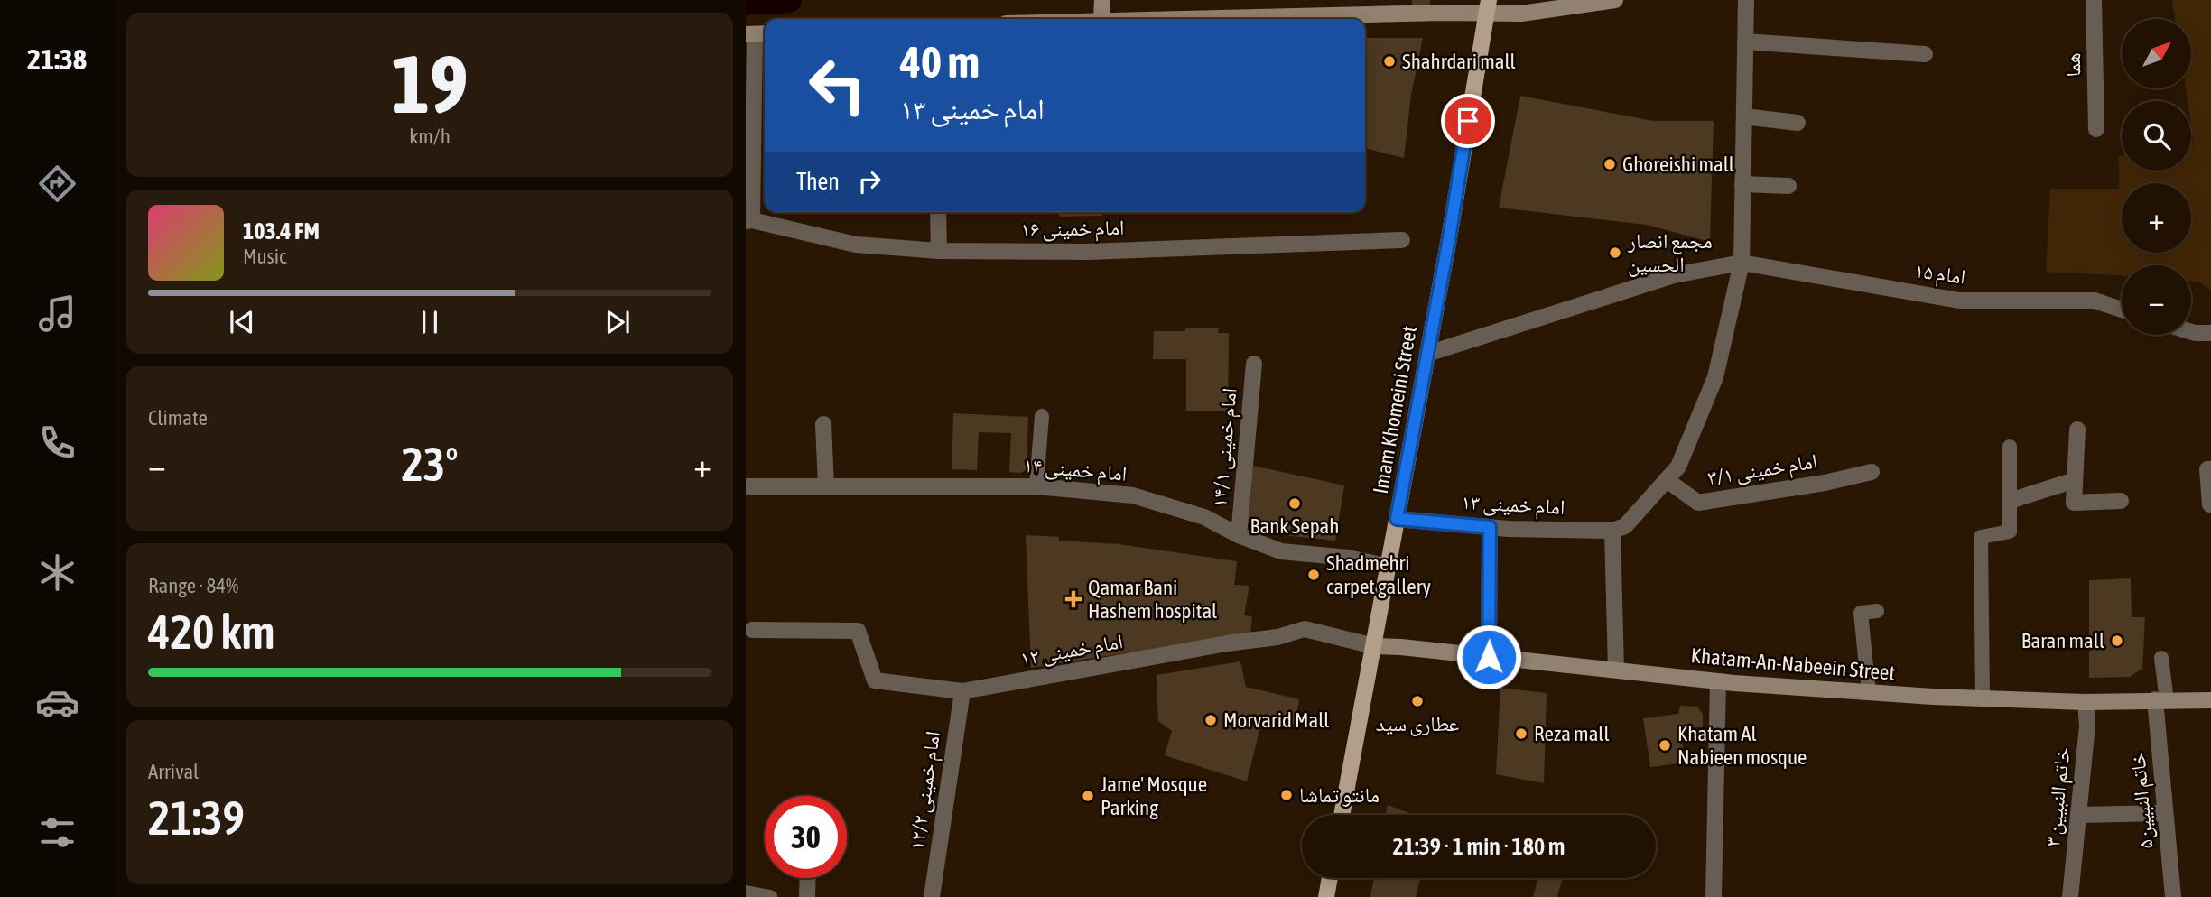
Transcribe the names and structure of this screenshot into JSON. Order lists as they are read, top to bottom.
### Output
{
  "streets": {
    "main road": ["Imam Khomeini Street"],
    "street": [
      "هما",
      "امام خمینی ۱۶",
      "امام ۱۵",
      "امام خمینی ۱۴/۱",
      "امام خمینی ۱۴",
      "امام خمینی ۳/۱",
      "امام خمینی ۱۳",
      "امام خمینی ۱۲",
      "Khatam-An-Nabeein Street",
      "امام خمینی ۱۲/۲",
      "خاتم النبیین ۳",
      "خاتم النبیین۵"
    ]
  },
  "crossings": [
    ["امام ۱۵", "Imam Khomeini Street"],
    ["Imam Khomeini Street", "امام خمینی ۱۴"],
    ["Imam Khomeini Street", "امام خمینی ۱۳"],
    ["Imam Khomeini Street", "امام خمینی ۱۲"],
    ["Imam Khomeini Street", "Khatam-An-Nabeein Street"],
    ["امام خمینی ۱۴/۱", "امام خمینی ۱۴"],
    ["امام خمینی ۱۲", "Khatam-An-Nabeein Street"],
    ["امام خمینی ۱۲", "امام خمینی ۱۲/۲"],
    ["Khatam-An-Nabeein Street", "خاتم النبیین ۳"],
    ["Khatam-An-Nabeein Street", "خاتم النبیین۵"]
  ],
  "places": {
    "other": [
      "Shahrdari mall",
      "Ghoreishi mall",
      "مجمع انصار الحسین",
      "Bank Sepah",
      "Shadmehri carpet gallery",
      "Baran mall",
      "عطاری سید",
      "Morvarid Mall",
      "Reza mall",
      "Khatam Al Nabieen mosque",
      "مانتو تماشا",
      "Jame' Mosque Parking"
    ],
    "health": ["Qamar Bani Hashem hospital"]
  },
  "north": "top right",
  "page": {
    "tabs": "21:38",
    "tile": [
      ["19", "km/h"],
      "Climate",
      ["Range · 84%", "420 km"],
      ["Arrival", "21:39"]
    ],
    "map_buttons": ["+", "−"],
    "turn": ["40 m", "امام خمینی ۱۳"],
    "then": "Then",
    "song": ["103.4 FM", "Music"],
    "heat": ["−", "23°", "+"],
    "limit": "30",
    "trip": "21:39 · 1 min · 180 m"
  }
}
